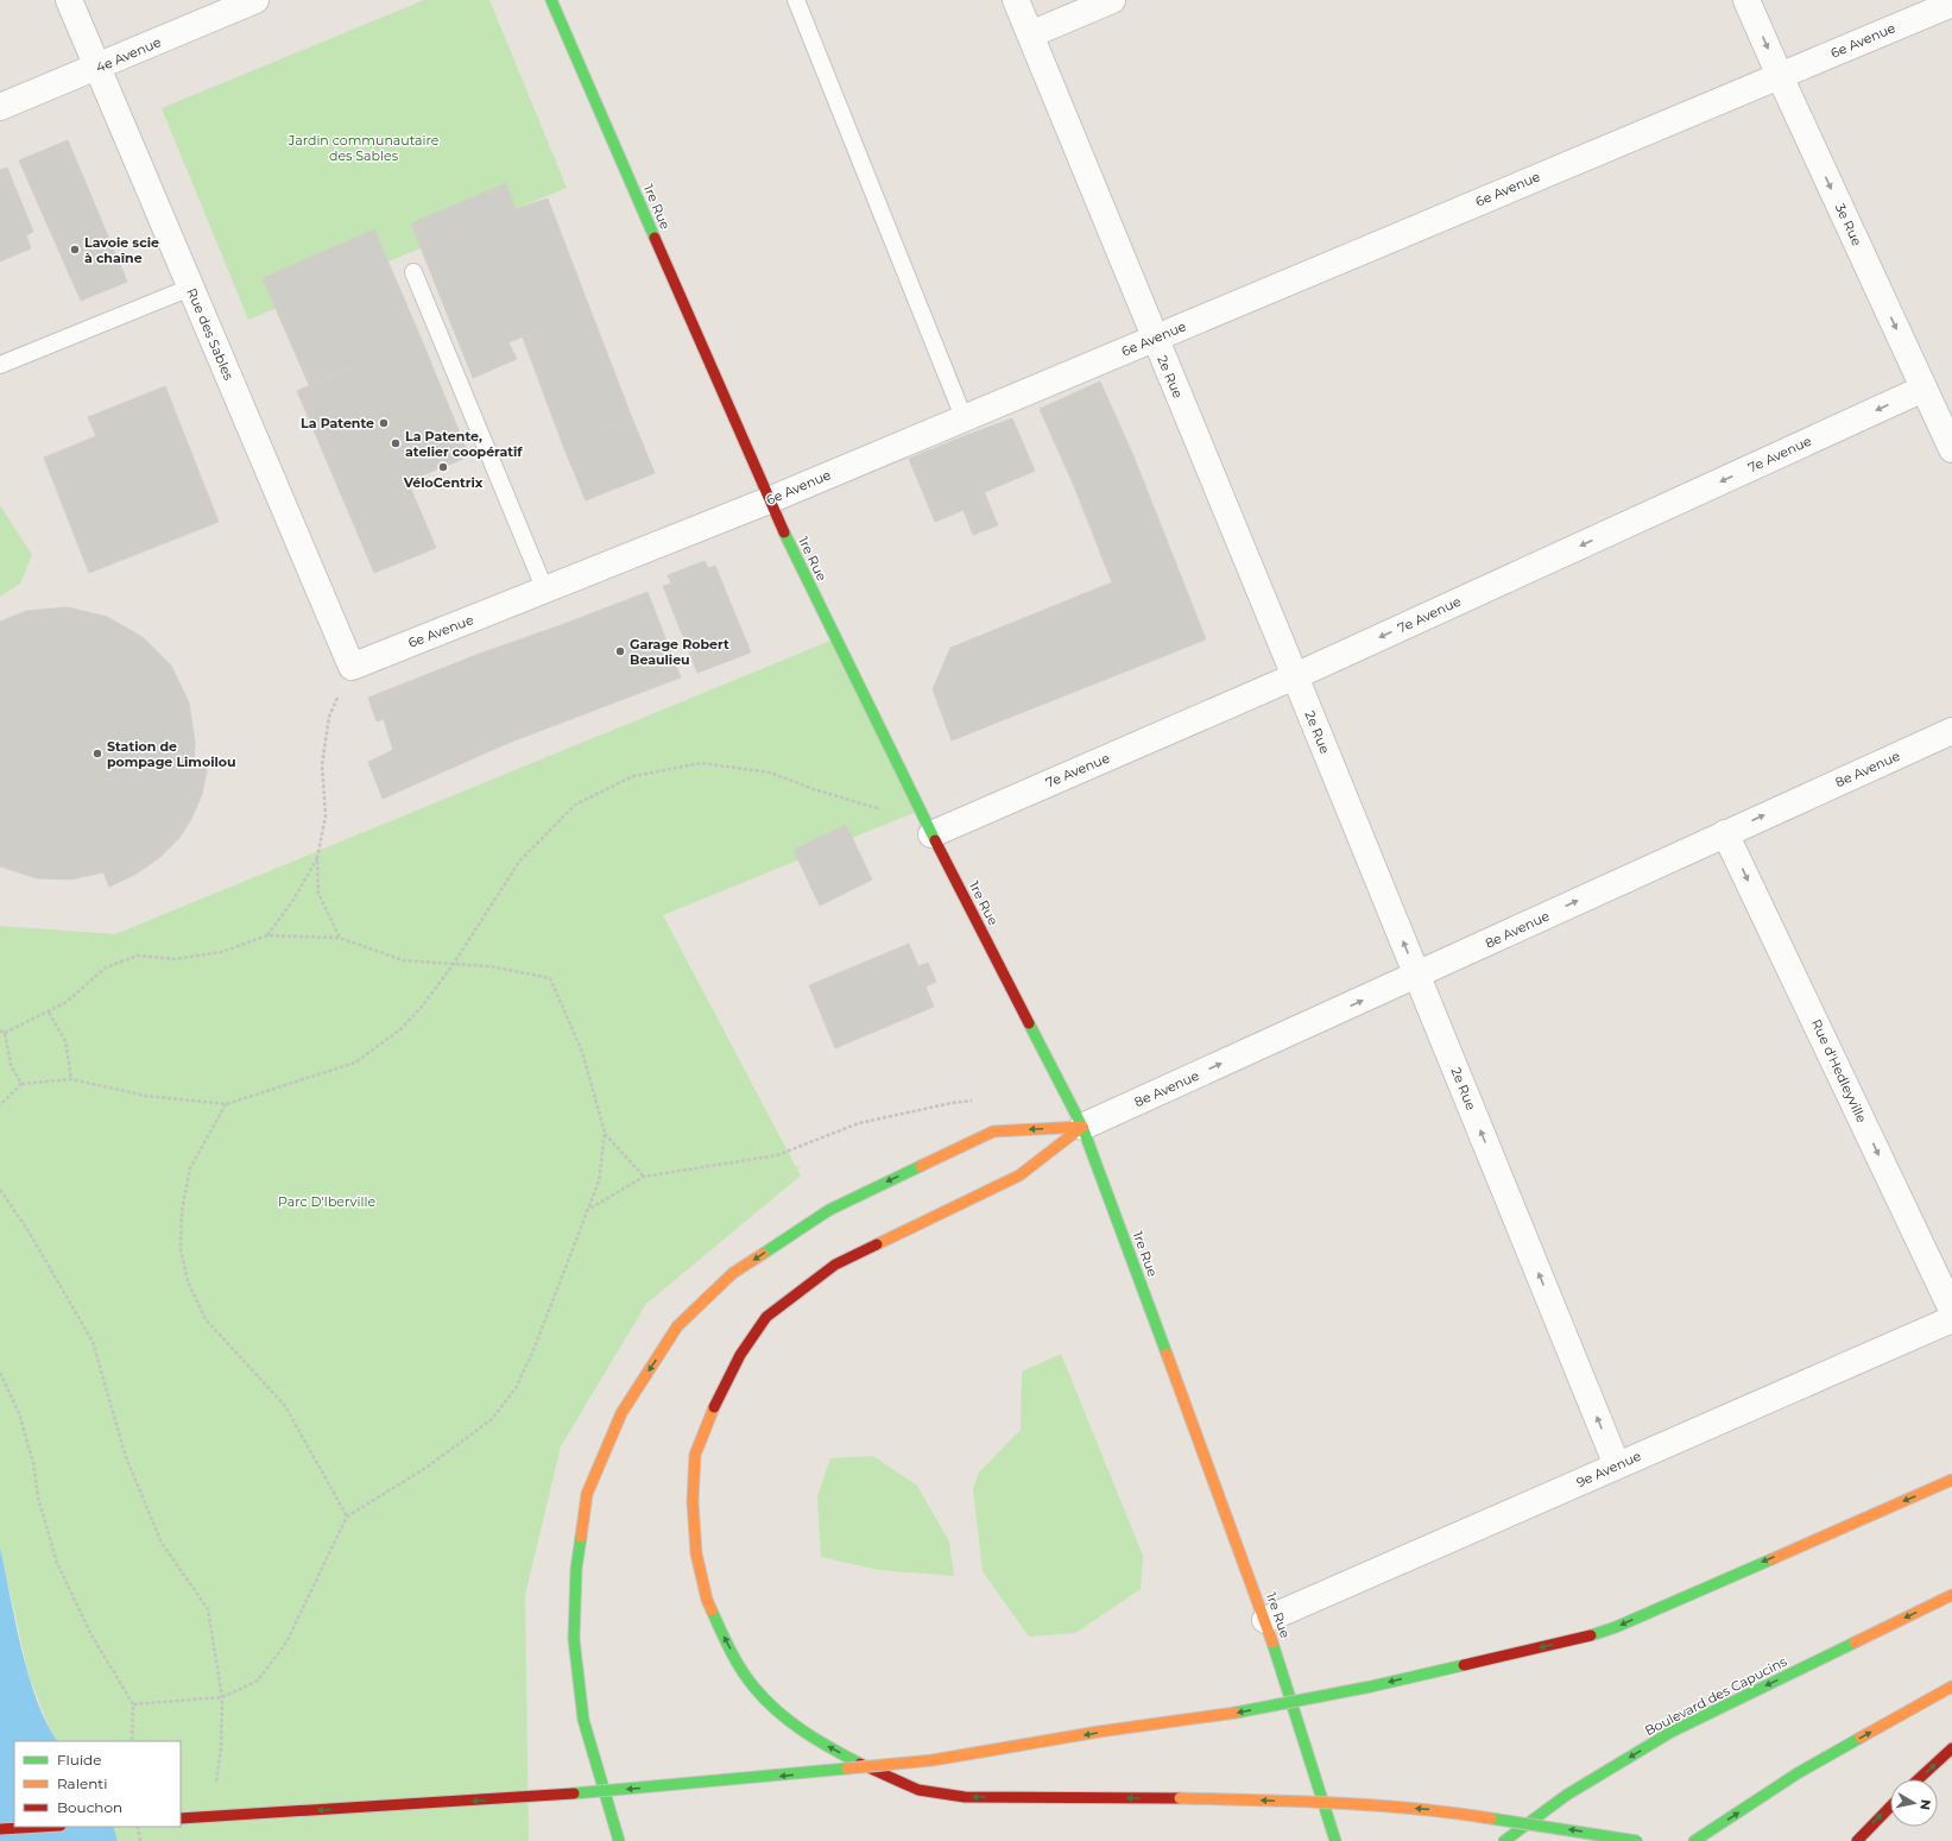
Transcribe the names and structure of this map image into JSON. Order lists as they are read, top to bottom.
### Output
{
  "streets": {
    "main road": ["1re Rue", "Boulevard des Capucins"],
    "street": [
      "6e Avenue",
      "4e Avenue",
      "3e Rue",
      "Rue des Sables",
      "2e Rue",
      "7e Avenue",
      "8e Avenue",
      "Rue d'Hedleyville",
      "9e Avenue"
    ]
  },
  "crossings": [
    ["6e Avenue", "1re Rue"],
    ["6e Avenue", "3e Rue"],
    ["6e Avenue", "Rue des Sables"],
    ["6e Avenue", "2e Rue"],
    ["4e Avenue", "Rue des Sables"],
    ["1re Rue", "7e Avenue"],
    ["1re Rue", "8e Avenue"],
    ["1re Rue", "9e Avenue"],
    ["3e Rue", "7e Avenue"],
    ["2e Rue", "7e Avenue"],
    ["2e Rue", "8e Avenue"],
    ["2e Rue", "9e Avenue"],
    ["8e Avenue", "Rue d'Hedleyville"]
  ],
  "one_way": [
    "3e Rue",
    "2e Rue",
    "7e Avenue",
    "8e Avenue",
    "Rue d'Hedleyville"
  ],
  "parks": ["Jardin communautaire des Sables", "Parc D'Iberville"],
  "places": [
    "Lavoie scie à chaîne",
    "La Patente",
    "La Patente, atelier coopératif",
    "VéloCentrix",
    "Garage Robert Beaulieu",
    "Station de pompage Limoilou"
  ],
  "legend": ["Fluide", "Ralenti", "Bouchon"],
  "north": "right"
}
